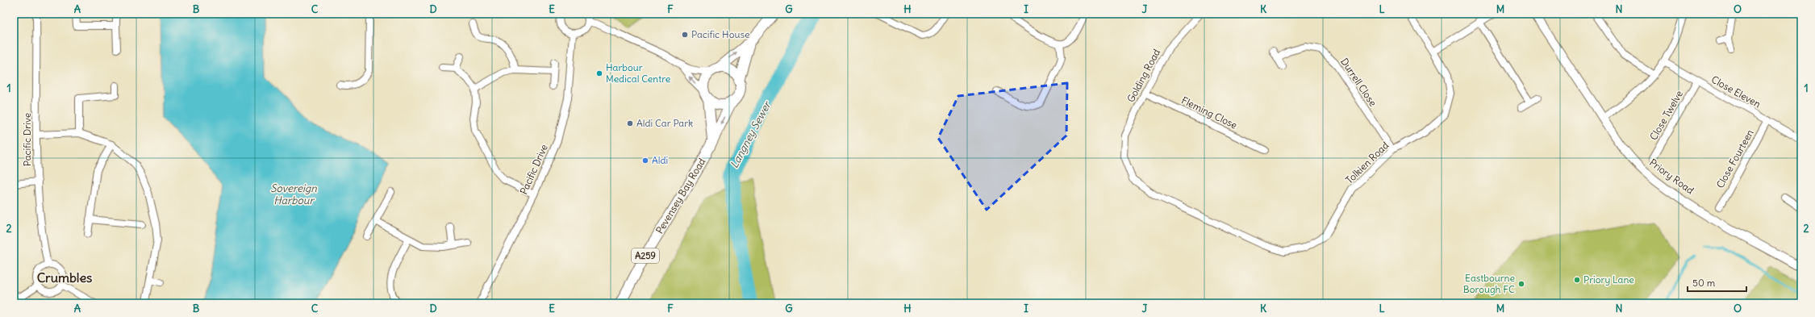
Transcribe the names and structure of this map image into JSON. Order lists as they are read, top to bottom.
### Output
{
  "streets": {
    "main road": ["Pevensey Bay Road", "A259"],
    "street": [
      "Golding Road",
      "Durrell Close",
      "Close Eleven",
      "Fleming Close",
      "Close Twelve",
      "Pacific Drive",
      "Close Fourteen",
      "Tolkien Road",
      "Priory Road"
    ]
  },
  "crossings": [
    ["Golding Road", "Fleming Close"],
    ["Golding Road", "Tolkien Road"],
    ["Durrell Close", "Tolkien Road"],
    ["Close Eleven", "Close Twelve"],
    ["Close Eleven", "Close Fourteen"]
  ],
  "districts": ["Crumbles"],
  "water": ["Langney Sewer", "Sovereign Harbour"],
  "places": [
    "Pacific House",
    "Harbour Medical Centre",
    "Aldi Car Park",
    "Aldi",
    "Priory Lane",
    "Eastbourne Borough FC"
  ],
  "scale_bar": "50 m",
  "grid": {
    "columns": [
      "A",
      "B",
      "C",
      "D",
      "E",
      "F",
      "G",
      "H",
      "I",
      "J",
      "K",
      "L",
      "M",
      "N",
      "O"
    ],
    "rows": ["1", "2"]
  }
}
